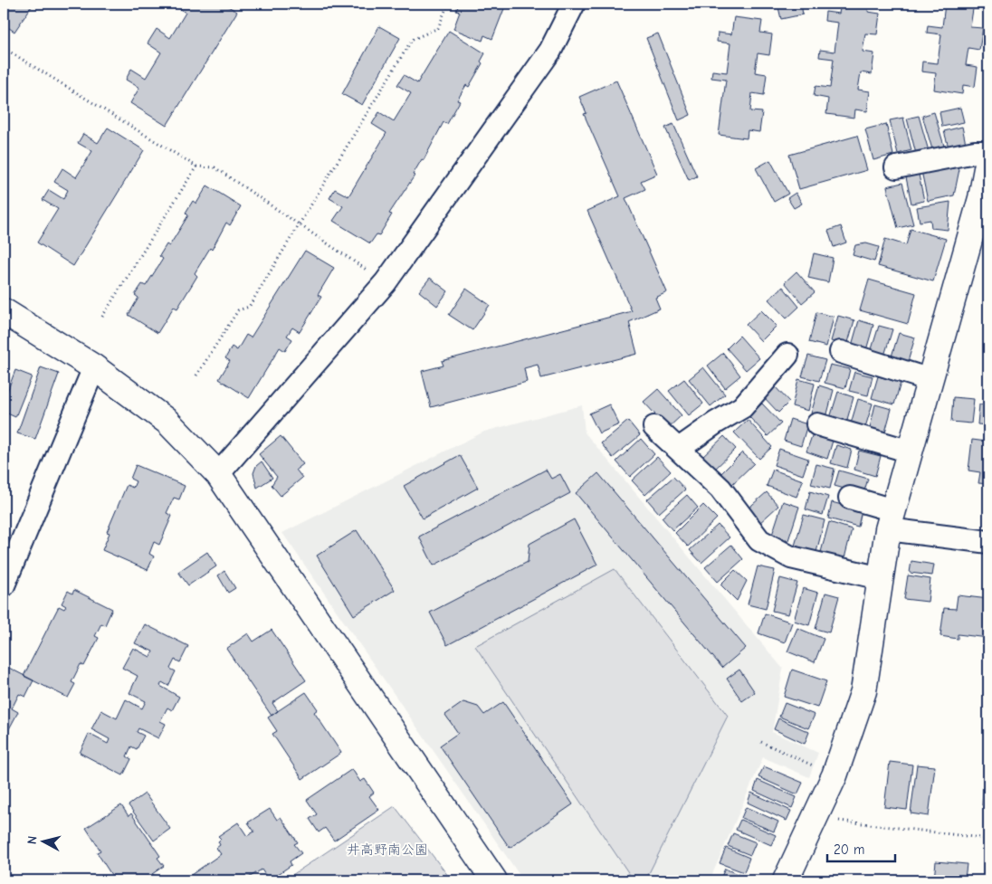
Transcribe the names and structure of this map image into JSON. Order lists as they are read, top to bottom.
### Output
{
  "parks": ["井高野南公園"],
  "scale_bar": "20 m",
  "north": "left"
}
